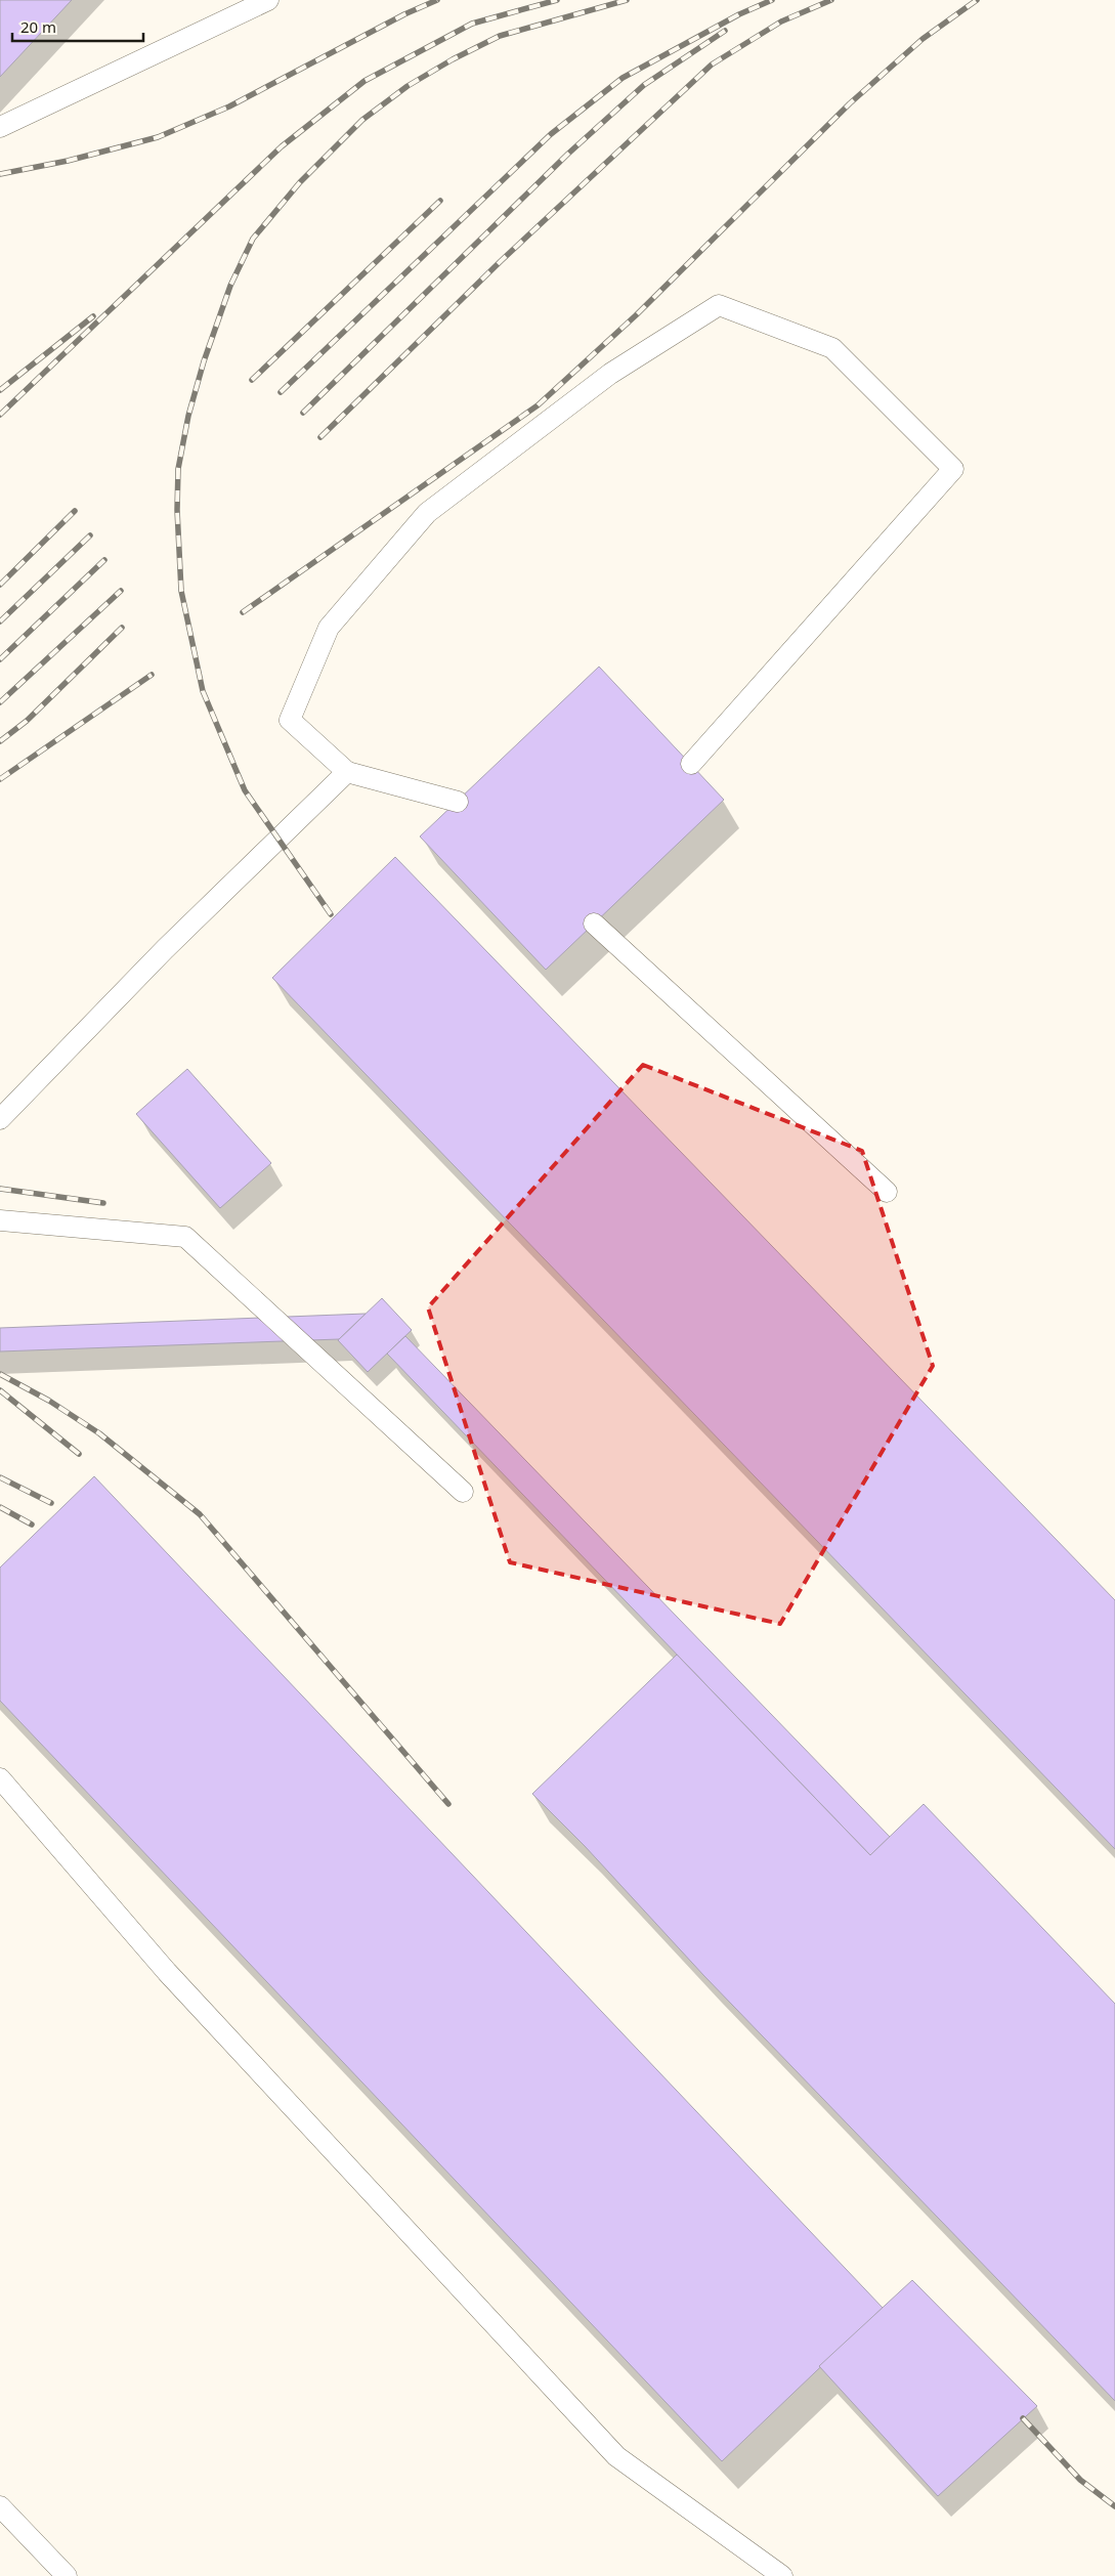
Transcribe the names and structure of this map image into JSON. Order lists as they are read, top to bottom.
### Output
{
  "scale_bar": "20 m"
}
